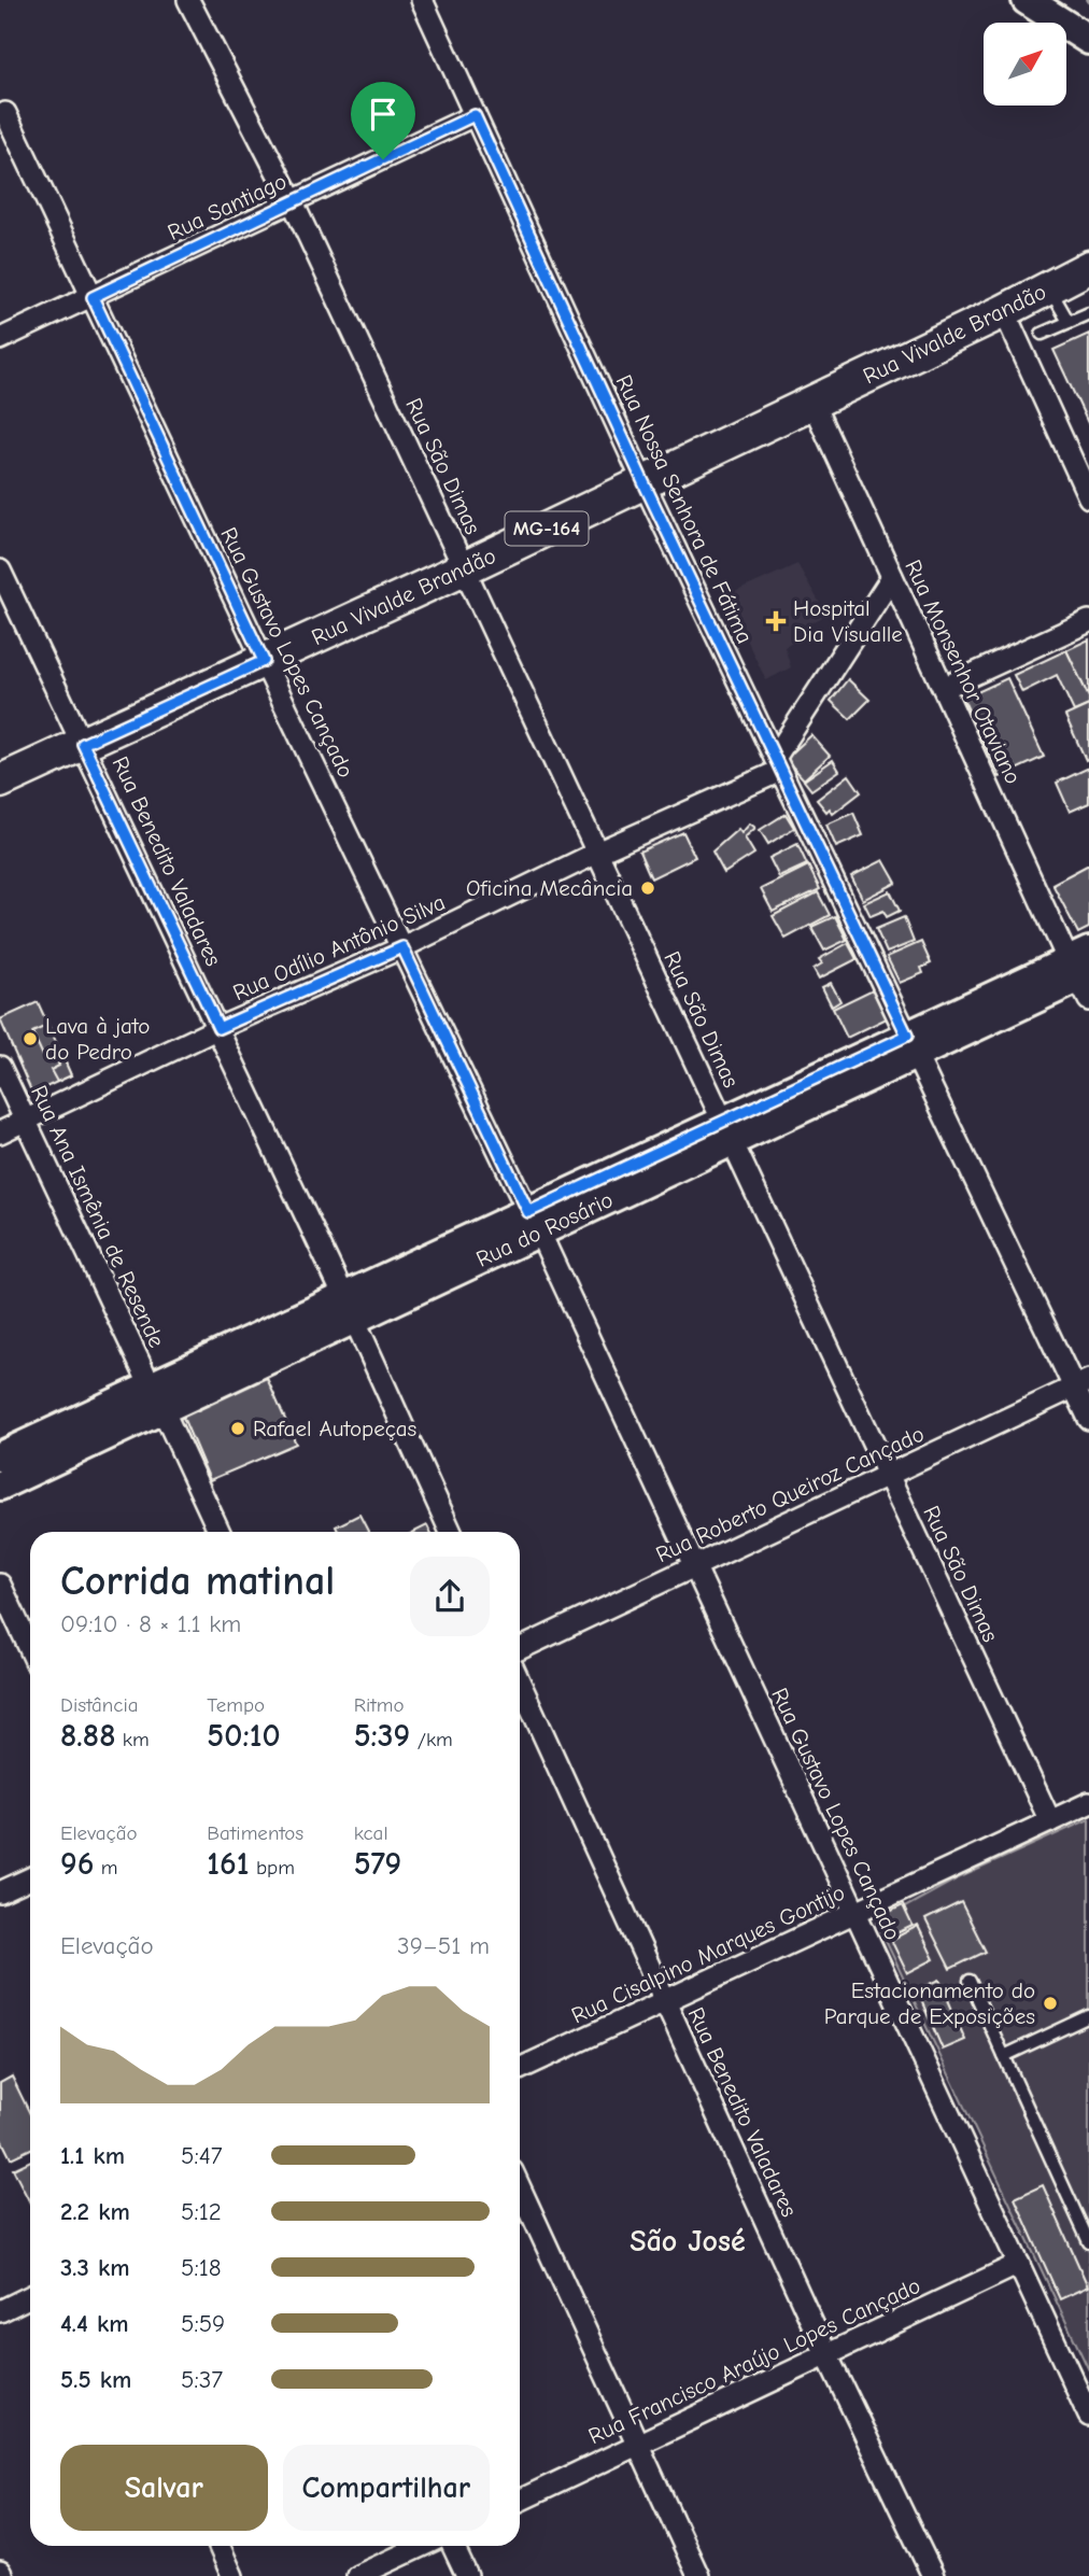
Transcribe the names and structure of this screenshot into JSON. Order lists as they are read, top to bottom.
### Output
{
  "streets": {
    "main road": ["Rua Vivalde Brandão", "MG-164", "Rua do Rosário"],
    "street": [
      "Rua Santiago",
      "Rua São Dimas",
      "Rua Nossa Senhora de Fátima",
      "Rua Gustavo Lopes Cançado",
      "Rua Monsenhor Otaviano",
      "Rua Benedito Valadares",
      "Rua Odílio Antônio Silva",
      "Rua Ana Ismênia de Resende",
      "Rua Roberto Queiroz Cançado",
      "Rua Cisalpino Marques Gontijo",
      "Rua Francisco Araújo Lopes Cançado"
    ]
  },
  "crossings": [
    ["Rua Santiago", "Rua São Dimas"],
    ["Rua Santiago", "Rua Nossa Senhora de Fátima"],
    ["Rua Santiago", "Rua Gustavo Lopes Cançado"],
    ["Rua Vivalde Brandão", "Rua São Dimas"],
    ["Rua Vivalde Brandão", "Rua Nossa Senhora de Fátima"],
    ["Rua Vivalde Brandão", "Rua Gustavo Lopes Cançado"],
    ["Rua Vivalde Brandão", "Rua Monsenhor Otaviano"],
    ["Rua Vivalde Brandão", "Rua Benedito Valadares"],
    ["Rua São Dimas", "Rua Odílio Antônio Silva"],
    ["Rua São Dimas", "Rua do Rosário"],
    ["Rua São Dimas", "Rua Roberto Queiroz Cançado"],
    ["Rua São Dimas", "Rua Cisalpino Marques Gontijo"],
    ["Rua Nossa Senhora de Fátima", "Rua Odílio Antônio Silva"],
    ["Rua Nossa Senhora de Fátima", "Rua do Rosário"],
    ["Rua Nossa Senhora de Fátima", "Rua Roberto Queiroz Cançado"],
    ["Rua Gustavo Lopes Cançado", "Rua Odílio Antônio Silva"],
    ["Rua Gustavo Lopes Cançado", "Rua do Rosário"],
    ["Rua Gustavo Lopes Cançado", "Rua Roberto Queiroz Cançado"],
    ["Rua Gustavo Lopes Cançado", "Rua Cisalpino Marques Gontijo"],
    ["Rua Gustavo Lopes Cançado", "Rua Francisco Araújo Lopes Cançado"],
    ["Rua Monsenhor Otaviano", "Rua do Rosário"],
    ["Rua Benedito Valadares", "Rua Odílio Antônio Silva"],
    ["Rua Benedito Valadares", "Rua do Rosário"],
    ["Rua Benedito Valadares", "Rua Cisalpino Marques Gontijo"],
    ["Rua Benedito Valadares", "Rua Francisco Araújo Lopes Cançado"],
    ["Rua Odílio Antônio Silva", "Rua Ana Ismênia de Resende"],
    ["Rua Ana Ismênia de Resende", "Rua do Rosário"]
  ],
  "districts": ["São José"],
  "places": {
    "health": ["Hospital Dia Visualle"],
    "other": [
      "Oficina Mecância",
      "Lava à jato do Pedro",
      "Rafael Autopeças",
      "Estacionamento do Parque de Exposições"
    ]
  },
  "north": "top right",
  "page": {
    "heading": ["Corrida matinal", "09:10 · 8 × 1.1 km"],
    "stats": [
      ["Distância", "8.88 km"],
      ["Tempo", "50:10"],
      ["Ritmo", "5:39 /km"],
      ["Elevação", "96 m"],
      ["Batimentos", "161 bpm"],
      ["kcal", "579"]
    ],
    "chart": ["Elevação", "39–51 m"],
    "list": [
      {
        "name": "1.1 km",
        "note": "5:47"
      },
      {
        "name": "2.2 km",
        "note": "5:12"
      },
      {
        "name": "3.3 km",
        "note": "5:18"
      },
      {
        "name": "4.4 km",
        "note": "5:59"
      },
      {
        "name": "5.5 km",
        "note": "5:37"
      }
    ],
    "buttons": ["Salvar", "Compartilhar"]
  }
}
